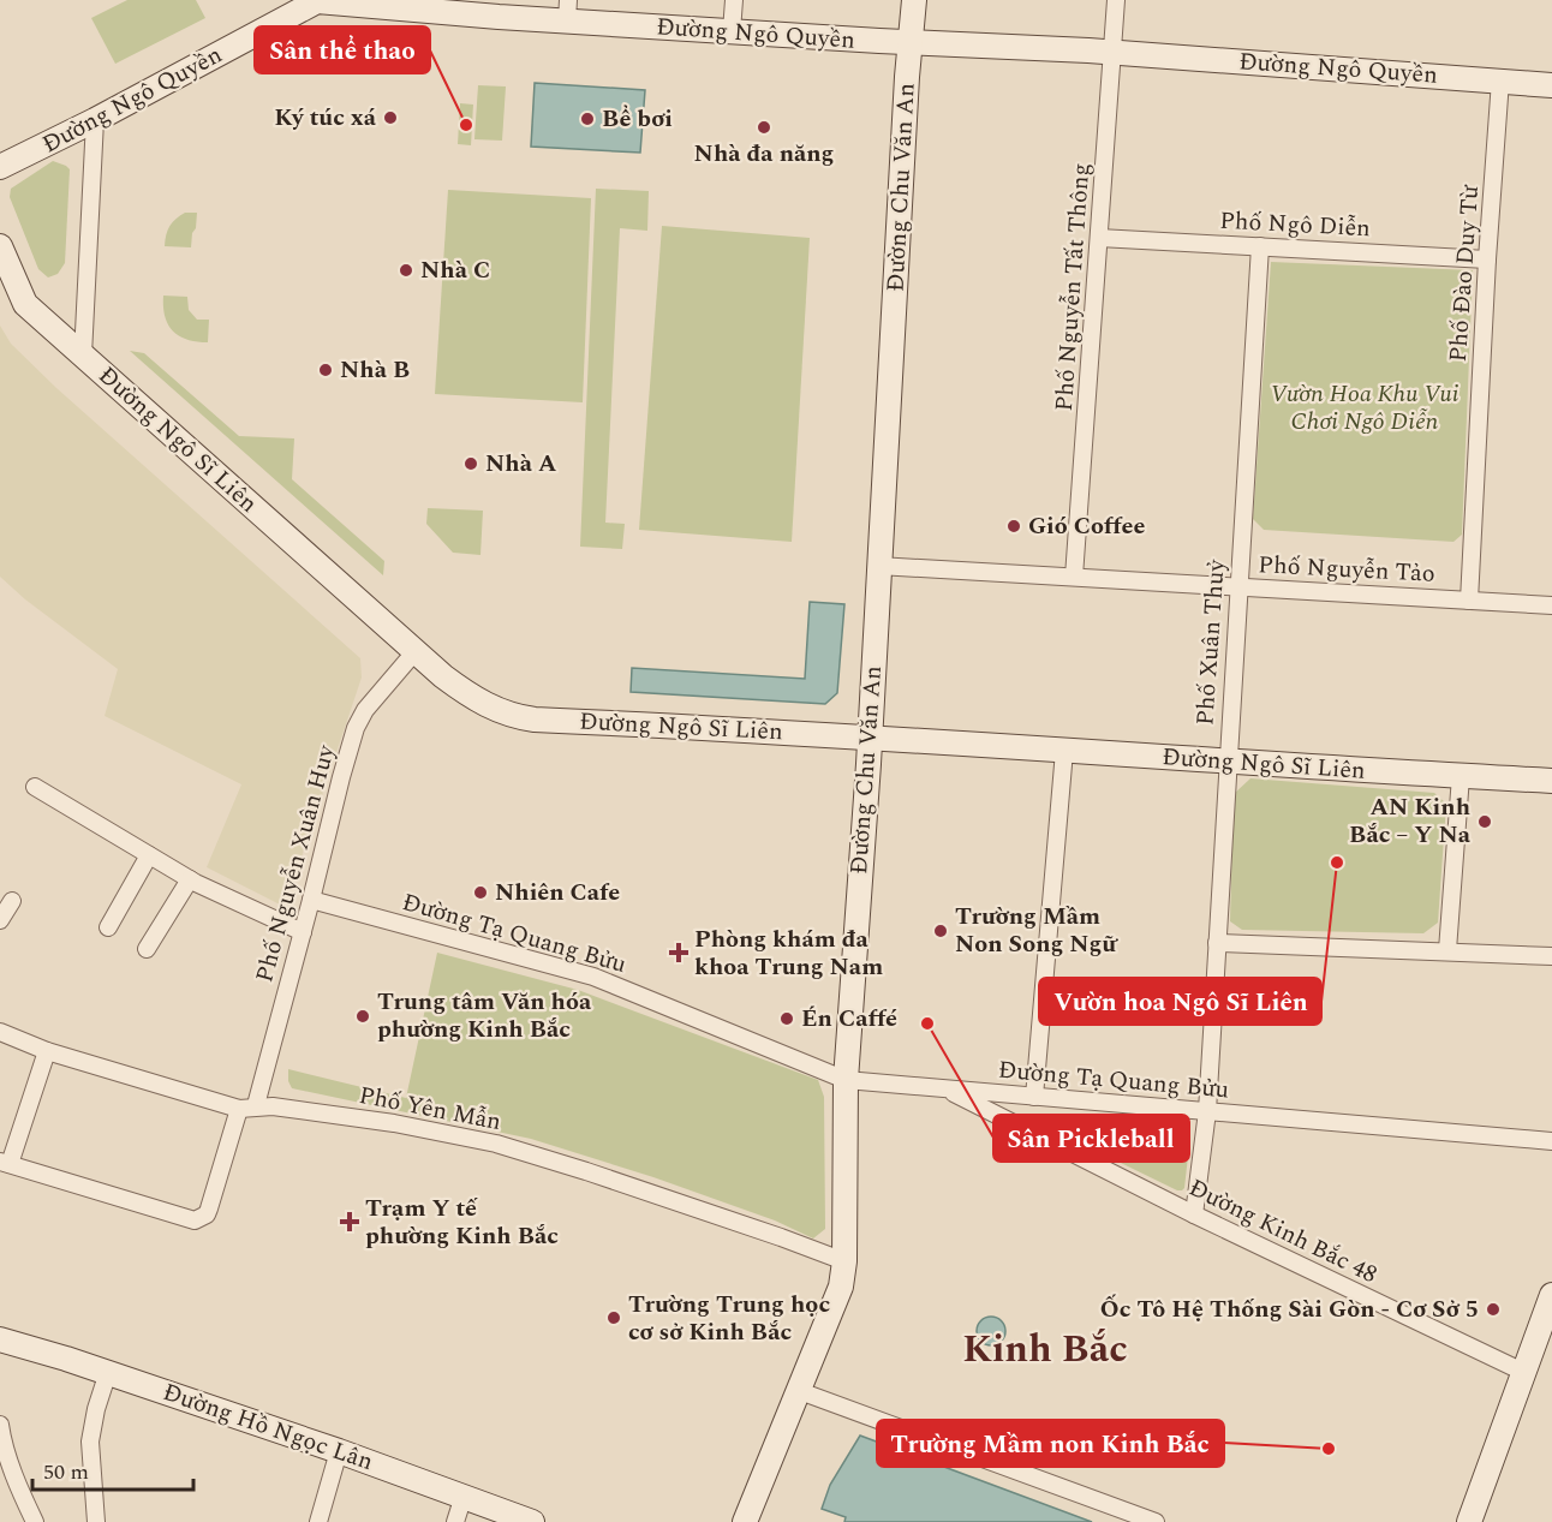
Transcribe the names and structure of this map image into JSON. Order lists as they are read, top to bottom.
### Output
{
  "streets": {
    "street": [
      "Đường Ngô Quyền",
      "Đường Chu Văn An",
      "Phố Ngô Diễn",
      "Phố Đào Duy Từ",
      "Phố Nguyễn Tất Thông",
      "Đường Ngô Sĩ Liên",
      "Phố Nguyễn Tảo",
      "Phố Xuân Thuỷ",
      "Phố Nguyễn Xuân Huy",
      "Đường Tạ Quang Bửu",
      "Phố Yên Mẫn",
      "Đường Kinh Bắc 48",
      "Đường Hồ Ngọc Lân"
    ]
  },
  "crossings": [
    ["Đường Ngô Quyền", "Đường Chu Văn An"],
    ["Đường Ngô Quyền", "Phố Đào Duy Từ"],
    ["Đường Ngô Quyền", "Phố Nguyễn Tất Thông"],
    ["Đường Chu Văn An", "Đường Ngô Sĩ Liên"],
    ["Đường Chu Văn An", "Phố Nguyễn Tảo"],
    ["Đường Chu Văn An", "Đường Tạ Quang Bửu"],
    ["Đường Chu Văn An", "Phố Yên Mẫn"],
    ["Phố Ngô Diễn", "Phố Đào Duy Từ"],
    ["Phố Ngô Diễn", "Phố Nguyễn Tất Thông"],
    ["Phố Ngô Diễn", "Phố Xuân Thuỷ"],
    ["Phố Đào Duy Từ", "Phố Nguyễn Tảo"],
    ["Phố Nguyễn Tất Thông", "Phố Nguyễn Tảo"],
    ["Đường Ngô Sĩ Liên", "Phố Xuân Thuỷ"],
    ["Đường Ngô Sĩ Liên", "Phố Nguyễn Xuân Huy"],
    ["Phố Nguyễn Tảo", "Phố Xuân Thuỷ"],
    ["Phố Xuân Thuỷ", "Đường Tạ Quang Bửu"],
    ["Phố Xuân Thuỷ", "Đường Kinh Bắc 48"],
    ["Phố Nguyễn Xuân Huy", "Đường Tạ Quang Bửu"],
    ["Phố Nguyễn Xuân Huy", "Phố Yên Mẫn"],
    ["Đường Tạ Quang Bửu", "Đường Kinh Bắc 48"]
  ],
  "districts": ["Kinh Bắc"],
  "parks": ["Vườn Hoa Khu Vui Chơi Ngô Diễn"],
  "places": {
    "other": [
      "Ký túc xá",
      "Bể bơi",
      "Sân thể thao",
      "Nhà đa năng",
      "Nhà C",
      "Nhà B",
      "Nhà A",
      "Gió Coffee",
      "AN Kinh Bắc – Y Na",
      "Vườn hoa Ngô Sĩ Liên",
      "Nhiên Cafe",
      "Trường Mầm Non Song Ngữ",
      "Trung tâm Văn hóa phường Kinh Bắc",
      "Én Caffé",
      "Sân Pickleball",
      "Ốc Tô Hệ Thống Sài Gòn - Cơ Sở 5",
      "Trường Trung học cơ sở Kinh Bắc",
      "Trường Mầm non Kinh Bắc"
    ],
    "health": ["Phòng khám đa khoa Trung Nam", "Trạm Y tế phường Kinh Bắc"]
  },
  "scale_bar": "50 m"
}
